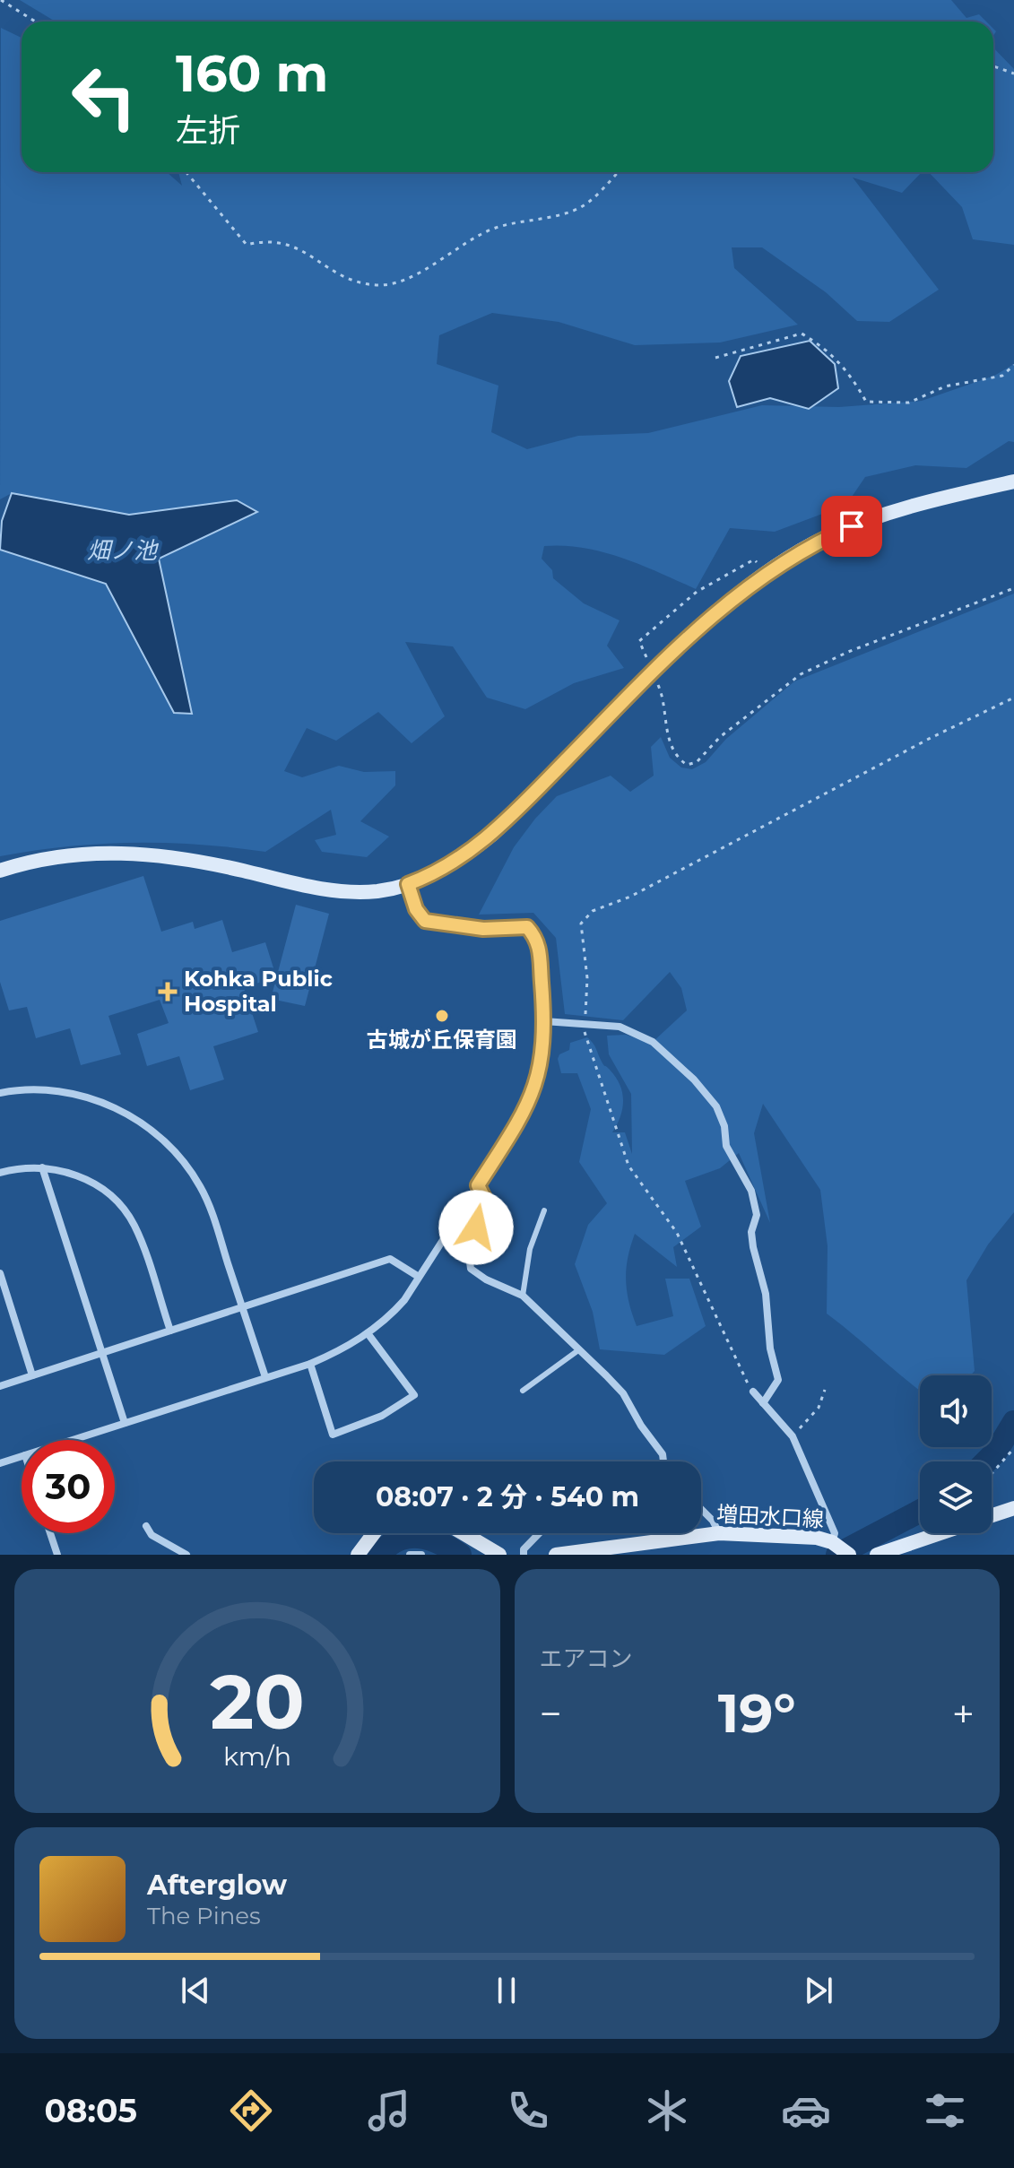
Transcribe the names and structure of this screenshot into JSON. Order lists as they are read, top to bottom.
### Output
{
  "streets": {
    "street": ["増田水口線"]
  },
  "water": ["畑ノ池"],
  "places": {
    "health": ["Kohka Public Hospital"],
    "other": ["古城が丘保育園"]
  },
  "page": {
    "turn": ["160 m", "左折"],
    "limit": "30",
    "trip": "08:07 · 2 分 · 540 m",
    "tile": "エアコン",
    "heat": ["−", "19°", "+"],
    "song": ["Afterglow", "The Pines"],
    "tabs": "08:05",
    "gauge": ["20", "km/h"]
  }
}
